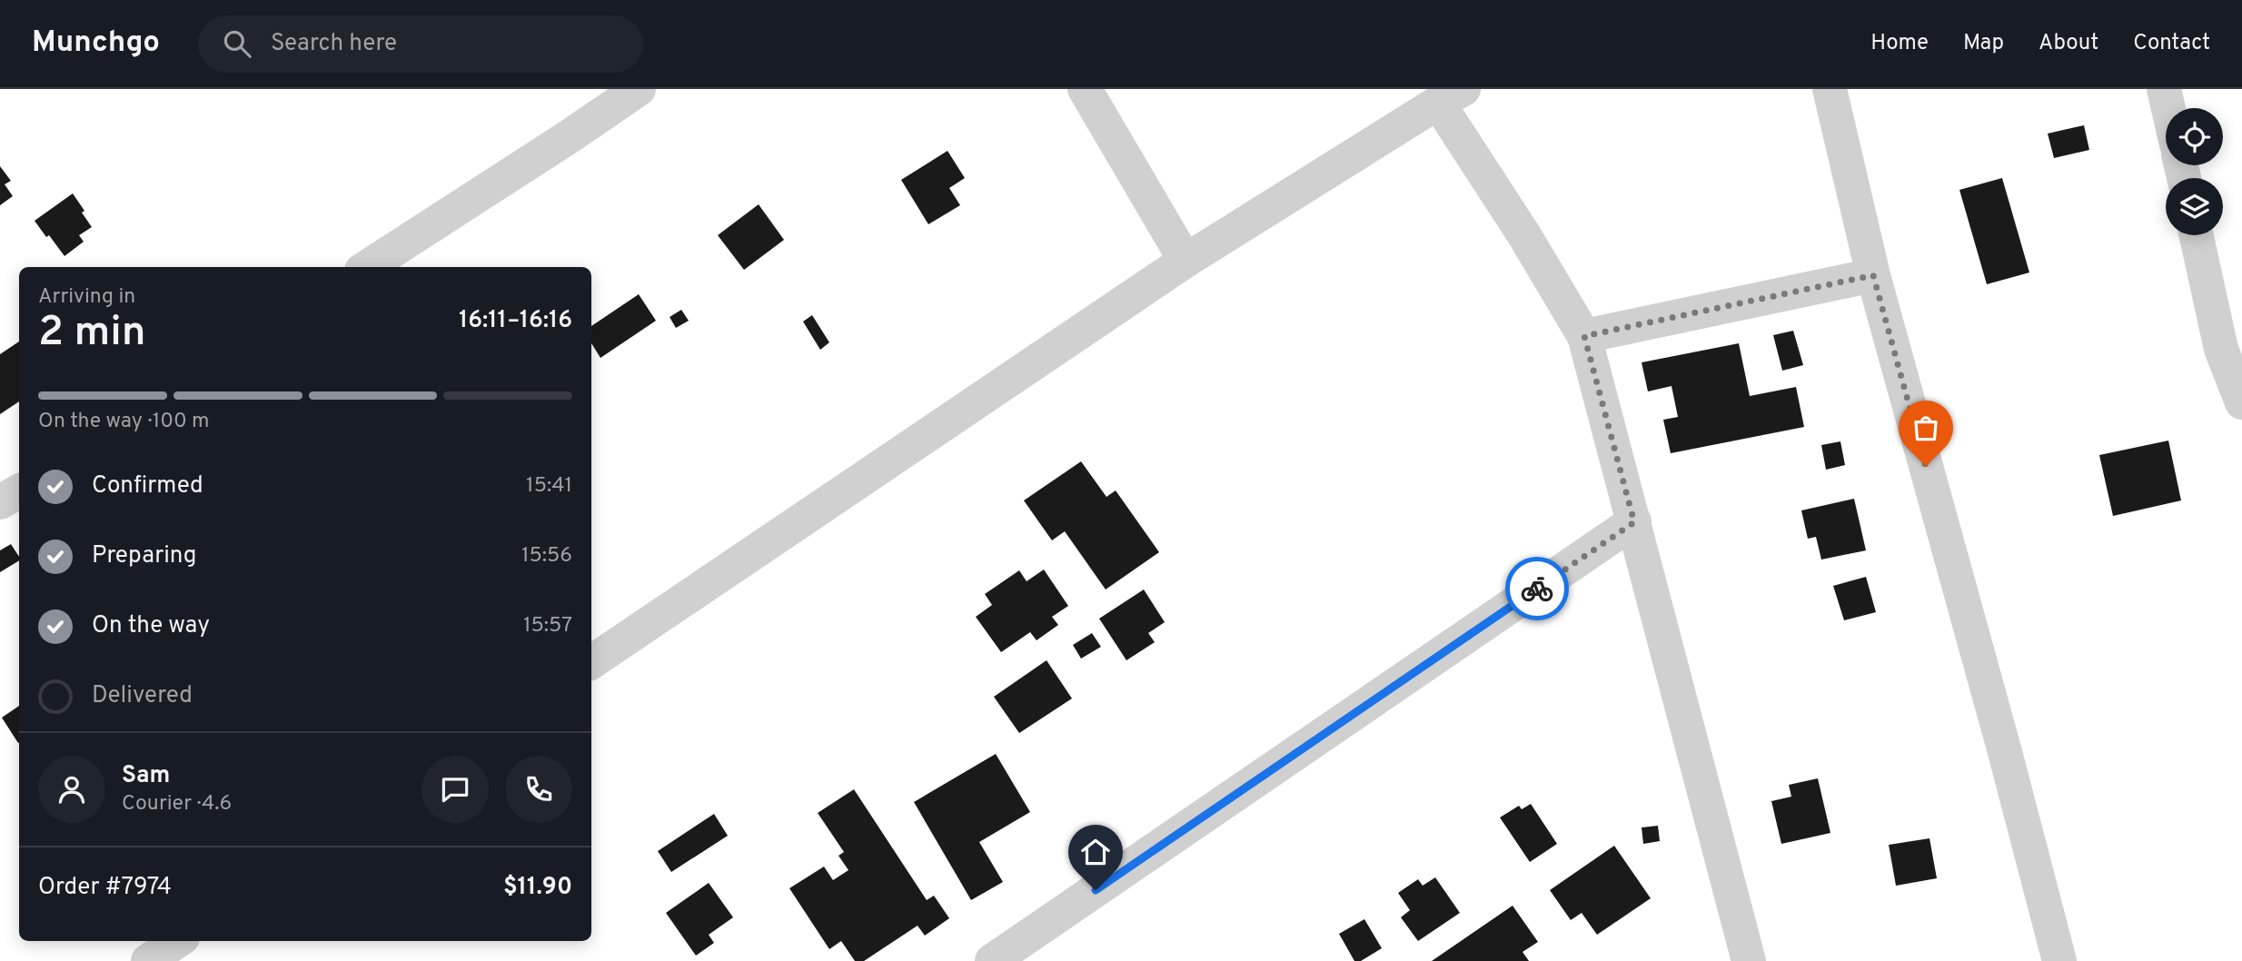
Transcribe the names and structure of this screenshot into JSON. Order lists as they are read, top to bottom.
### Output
{
  "page": {
    "header": "Munchgo",
    "search": "Search here",
    "nav": [
      "Home",
      "Map",
      "About",
      "Contact"
    ],
    "heading": ["2 min", "Arriving in", "16:11–16:16"],
    "panel": [
      "Sam",
      "Courier · 4.6",
      "Order #7974",
      "$11.90"
    ],
    "bar": "On the way · 100 m",
    "list": [
      ["Confirmed", "15:41"],
      ["Preparing", "15:56"],
      ["On the way", "15:57"],
      "Delivered"
    ]
  }
}
